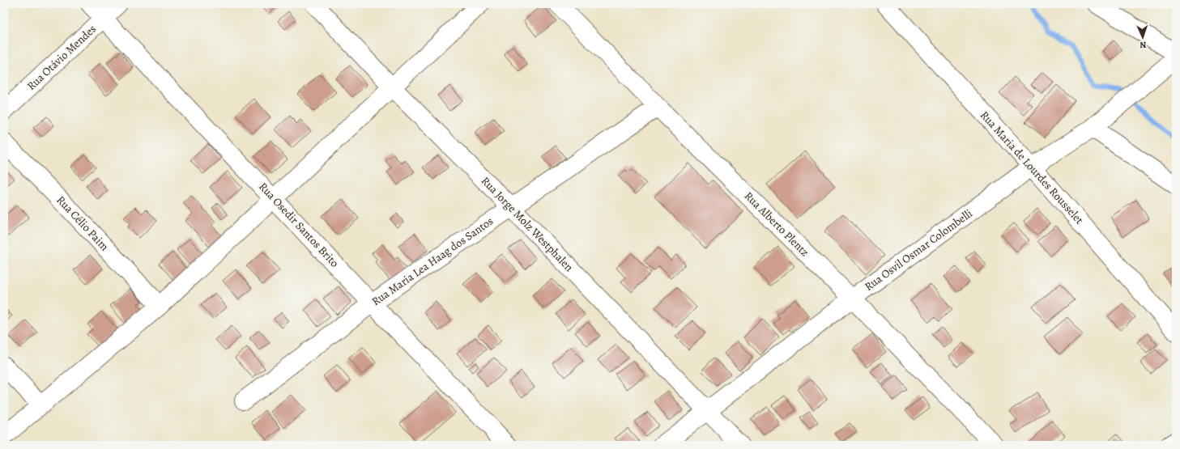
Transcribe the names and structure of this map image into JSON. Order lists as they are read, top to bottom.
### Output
{
  "streets": {
    "street": [
      "Rua Otávio Mendes",
      "Rua Maria de Lourdes Rousselet",
      "Rua Célio Paim",
      "Rua Jorge Molz Westphalen",
      "Rua Alberto Plentz",
      "Rua Osedir Santos Brito",
      "Rua Osvil Osmar Colombelli",
      "Rua Maria Lea Haag dos Santos"
    ]
  },
  "crossings": [
    ["Rua Otávio Mendes", "Rua Osedir Santos Brito"],
    ["Rua Maria de Lourdes Rousselet", "Rua Osvil Osmar Colombelli"],
    ["Rua Jorge Molz Westphalen", "Rua Osvil Osmar Colombelli"],
    ["Rua Jorge Molz Westphalen", "Rua Maria Lea Haag dos Santos"],
    ["Rua Alberto Plentz", "Rua Osvil Osmar Colombelli"],
    ["Rua Alberto Plentz", "Rua Maria Lea Haag dos Santos"],
    ["Rua Osedir Santos Brito", "Rua Maria Lea Haag dos Santos"]
  ],
  "north": "bottom"
}
